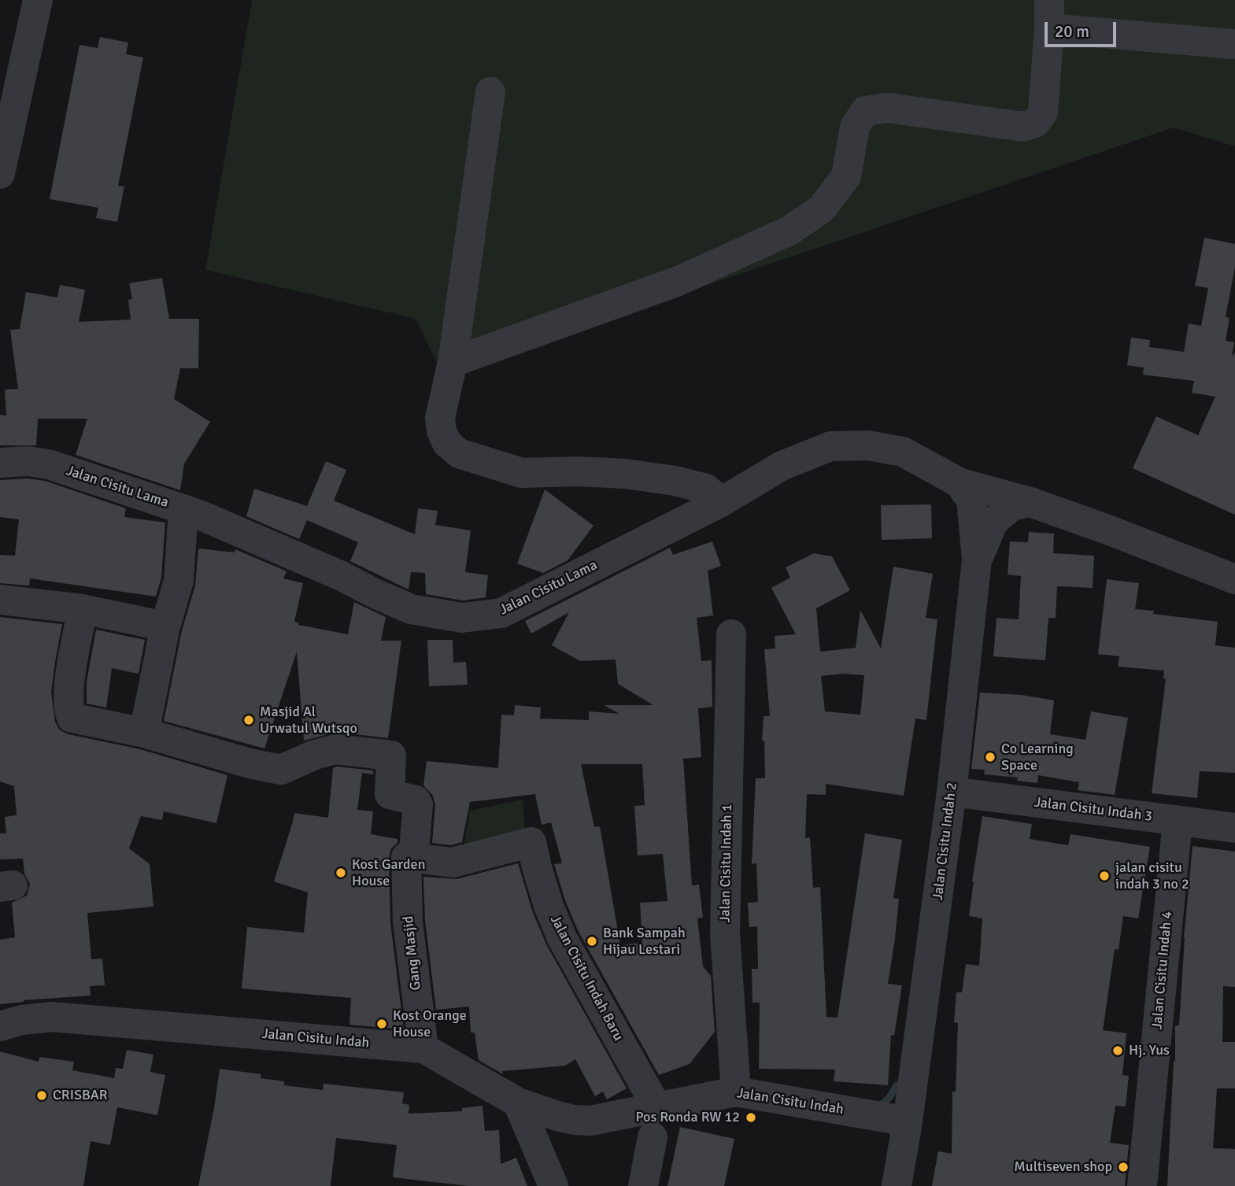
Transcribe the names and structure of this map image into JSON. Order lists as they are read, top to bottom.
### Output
{
  "streets": {
    "street": [
      "Jalan Cisitu Lama",
      "Jalan Cisitu Indah 3",
      "Jalan Cisitu Indah 2",
      "Jalan Cisitu Indah 1",
      "Gang Masjid",
      "Jalan Cisitu Indah 4",
      "Jalan Cisitu Indah Baru",
      "Jalan Cisitu Indah"
    ]
  },
  "crossings": [
    ["Jalan Cisitu Indah 3", "Jalan Cisitu Indah 2"],
    ["Jalan Cisitu Indah 3", "Jalan Cisitu Indah 4"],
    ["Jalan Cisitu Indah 2", "Jalan Cisitu Indah"],
    ["Jalan Cisitu Indah 1", "Jalan Cisitu Indah"],
    ["Gang Masjid", "Jalan Cisitu Indah Baru"],
    ["Gang Masjid", "Jalan Cisitu Indah"],
    ["Jalan Cisitu Indah Baru", "Jalan Cisitu Indah"]
  ],
  "places": [
    "Masjid Al Urwatul Wutsqo",
    "Co Learning Space",
    "Kost Garden House",
    "jalan cisitu indah 3 no 2",
    "Bank Sampah Hijau Lestari",
    "Kost Orange House",
    "Hj. Yus",
    "CRISBAR",
    "Pos Ronda RW 12",
    "Multiseven shop"
  ],
  "scale_bar": "20 m"
}
